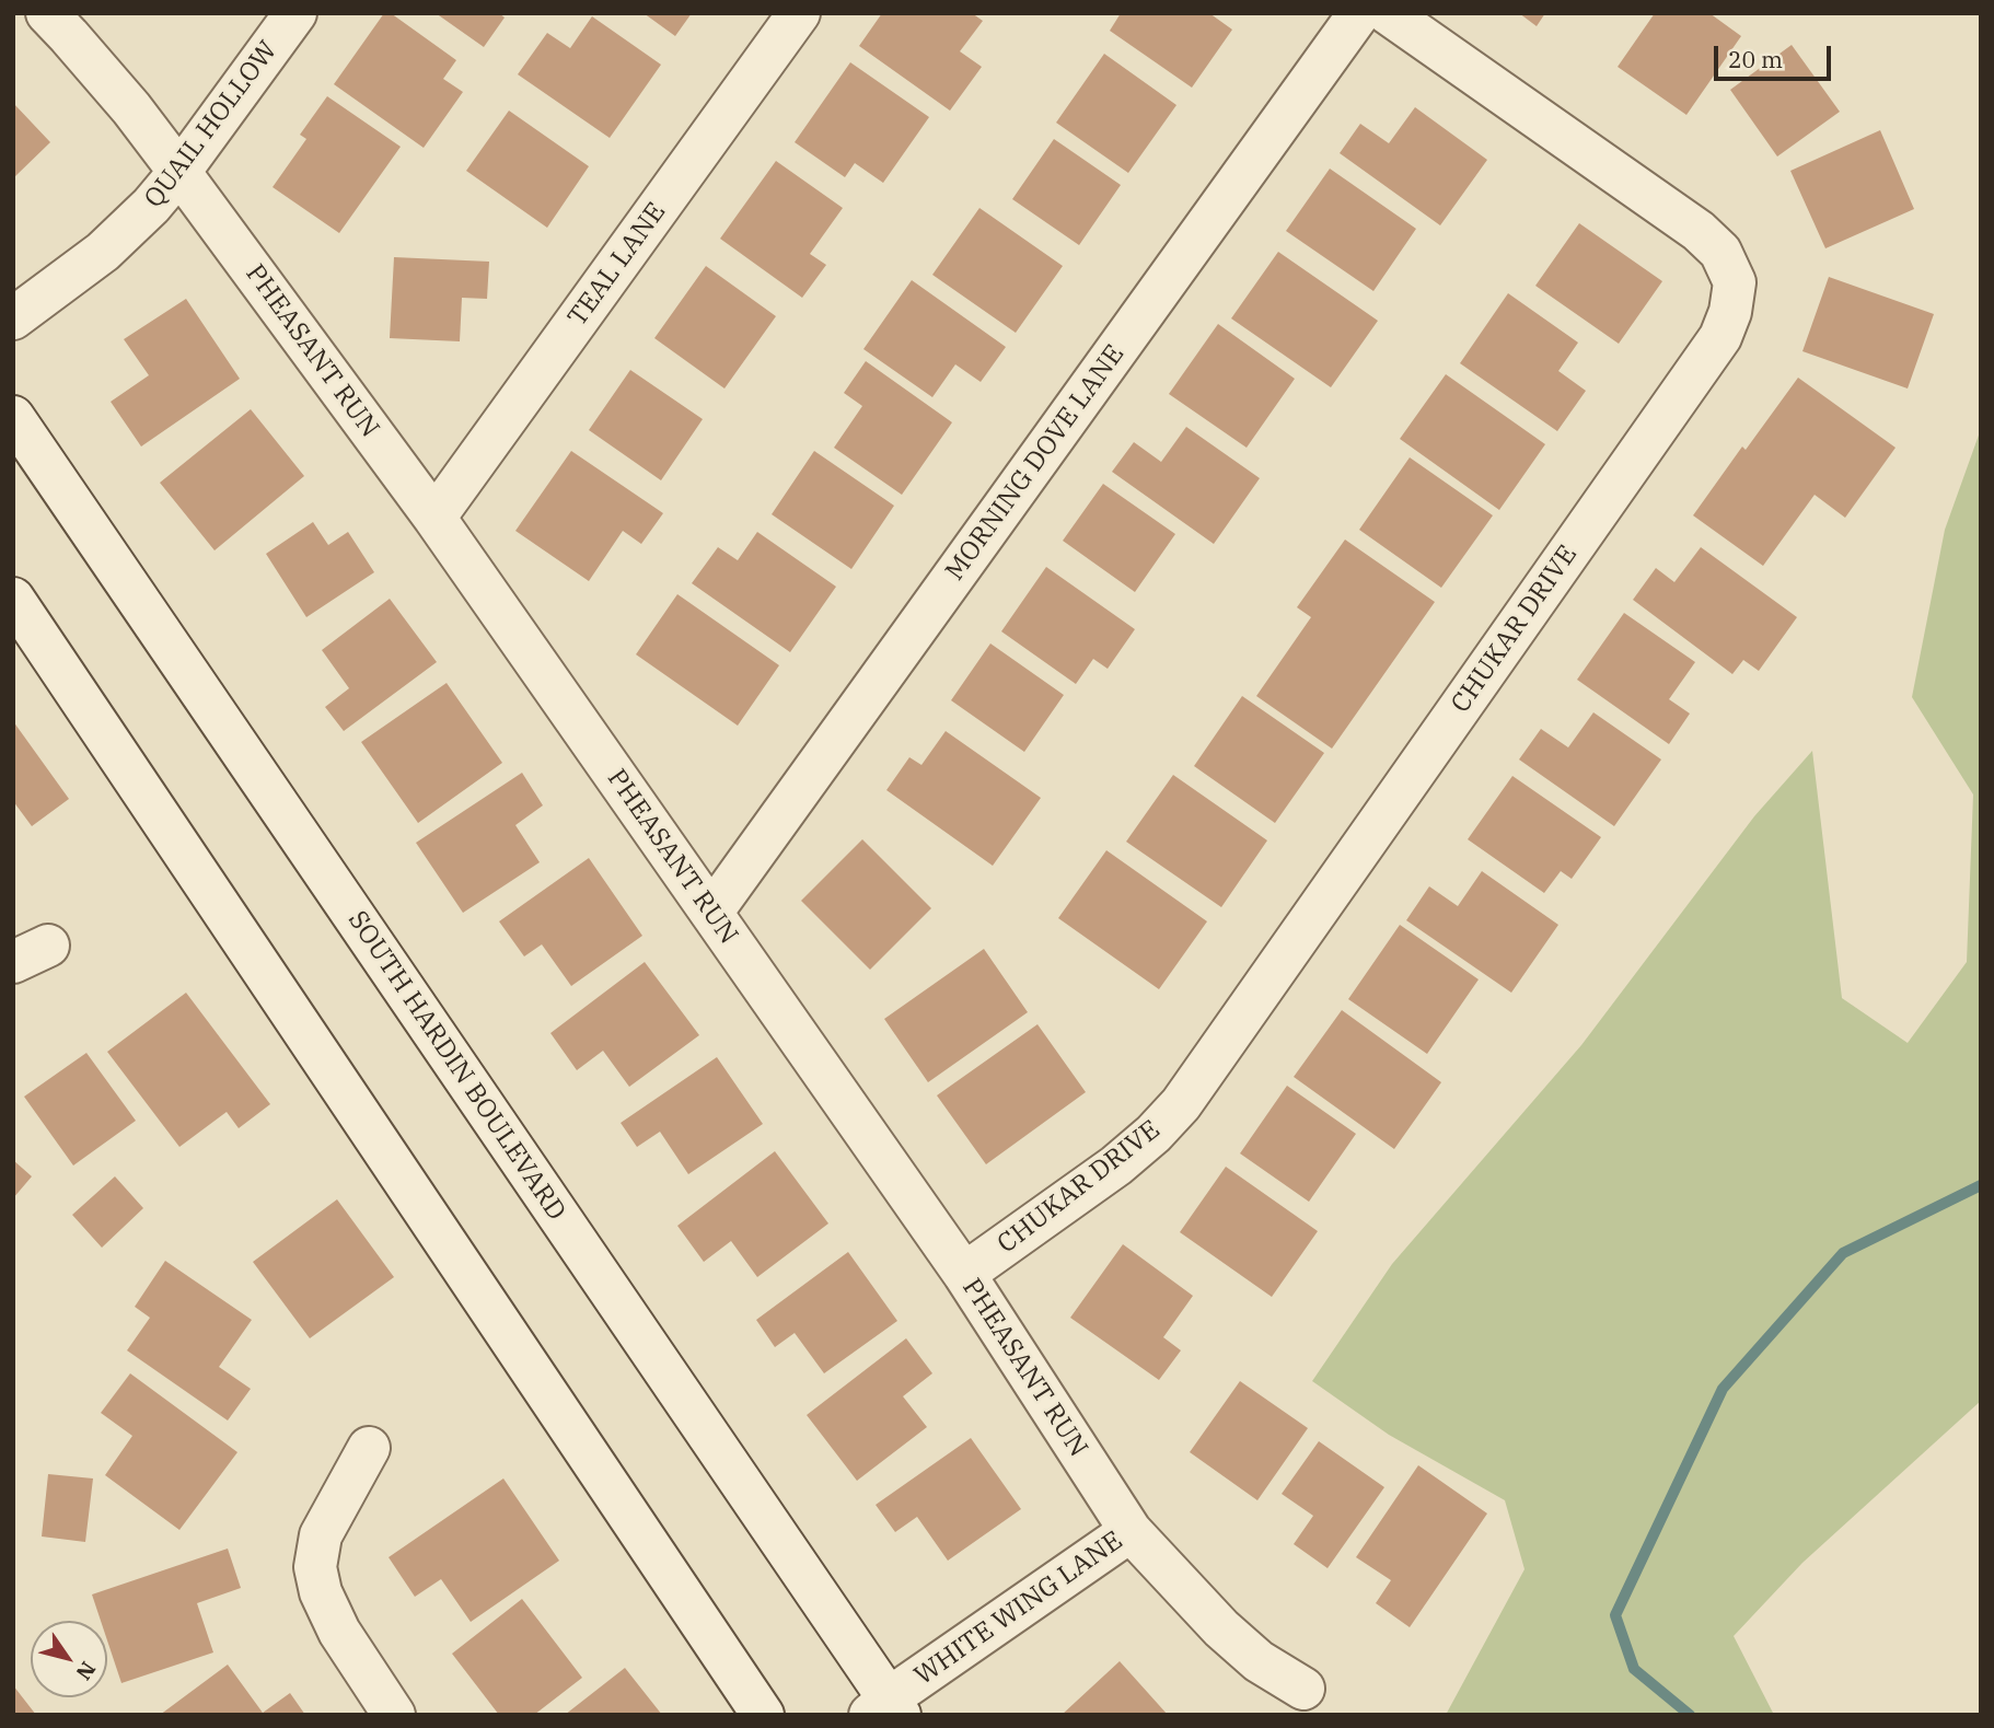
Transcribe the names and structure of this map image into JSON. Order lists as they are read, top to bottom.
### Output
{
  "streets": {
    "street": [
      "QUAIL HOLLOW",
      "TEAL LANE",
      "PHEASANT RUN",
      "MORNING DOVE LANE",
      "CHUKAR DRIVE",
      "SOUTH HARDIN BOULEVARD",
      "WHITE WING LANE"
    ]
  },
  "crossings": [
    ["QUAIL HOLLOW", "PHEASANT RUN"],
    ["TEAL LANE", "PHEASANT RUN"],
    ["PHEASANT RUN", "MORNING DOVE LANE"],
    ["PHEASANT RUN", "CHUKAR DRIVE"],
    ["PHEASANT RUN", "WHITE WING LANE"],
    ["SOUTH HARDIN BOULEVARD", "WHITE WING LANE"]
  ],
  "scale_bar": "20 m",
  "north": "bottom right"
}
